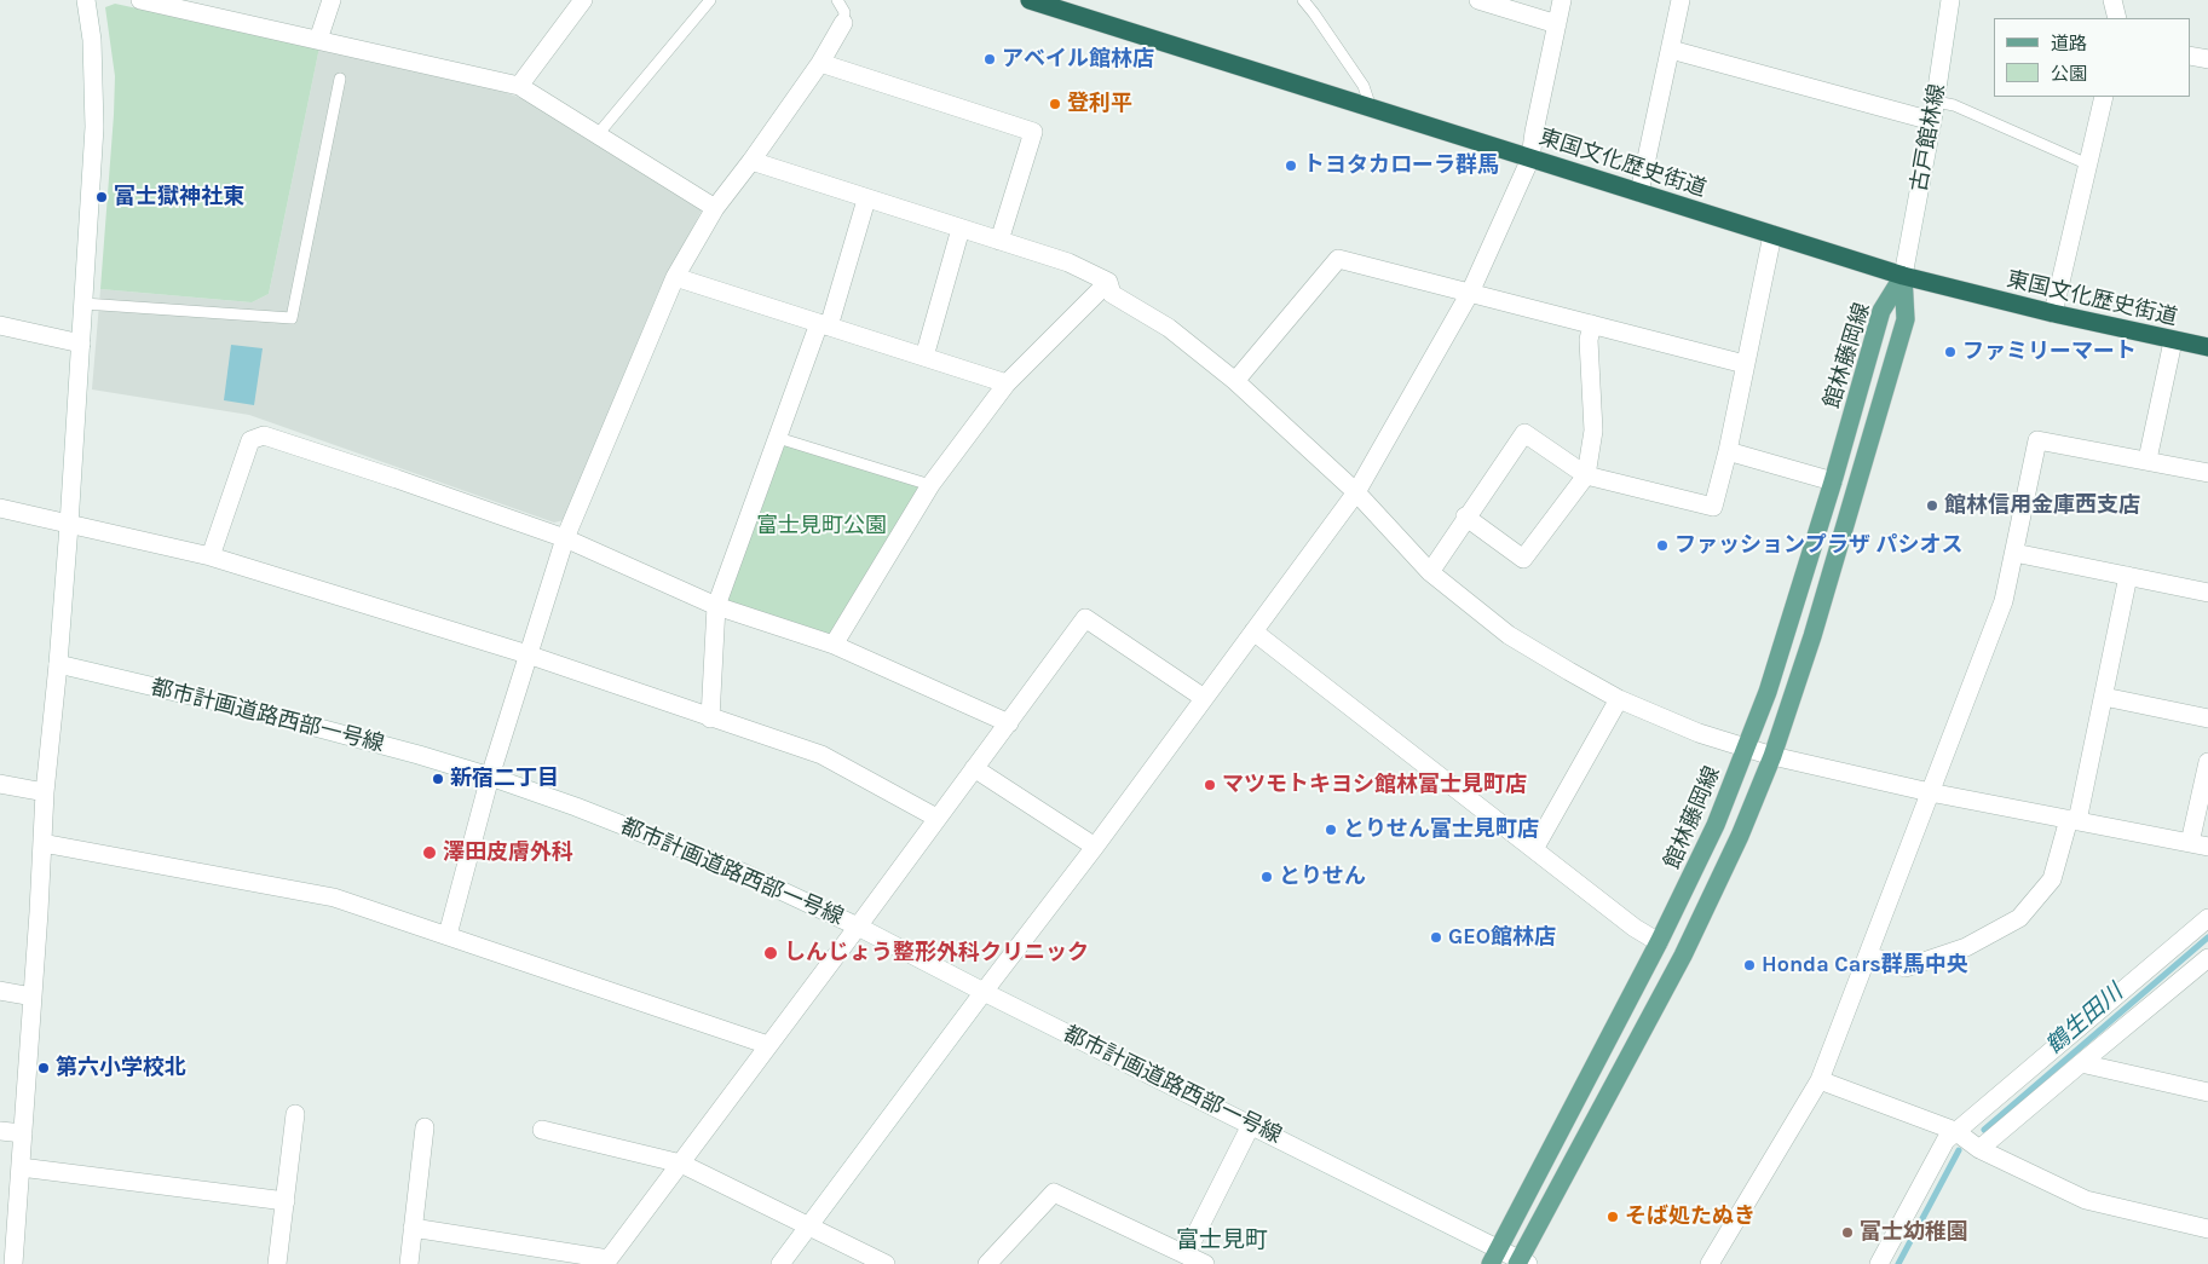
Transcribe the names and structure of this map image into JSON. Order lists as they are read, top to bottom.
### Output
{
  "streets": {
    "highway": ["東国文化歴史街道"],
    "main road": ["館林藤岡線"],
    "street": ["古戸館林線", "都市計画道路西部一号線"]
  },
  "crossings": [
    ["古戸館林線", "東国文化歴史街道"],
    ["古戸館林線", "館林藤岡線"],
    ["東国文化歴史街道", "館林藤岡線"],
    ["館林藤岡線", "都市計画道路西部一号線"]
  ],
  "districts": ["富士見町"],
  "water": ["鶴生田川"],
  "parks": ["富士見町公園"],
  "places": [
    "アベイル館林店",
    "登利平",
    "トヨタカローラ群馬",
    "富士獄神社東",
    "ファミリーマート",
    "館林信用金庫西支店",
    "ファッションプラザ パシオス",
    "新宿二丁目",
    "マツモトキヨシ館林富士見町店",
    "とりせん富士見町店",
    "澤田皮膚外科",
    "とりせん",
    "GEO館林店",
    "しんじょう整形外科クリニック",
    "Honda Cars群馬中央",
    "第六小学校北",
    "そば処たぬき",
    "富士幼稚園"
  ],
  "legend": ["道路", "公園"]
}
